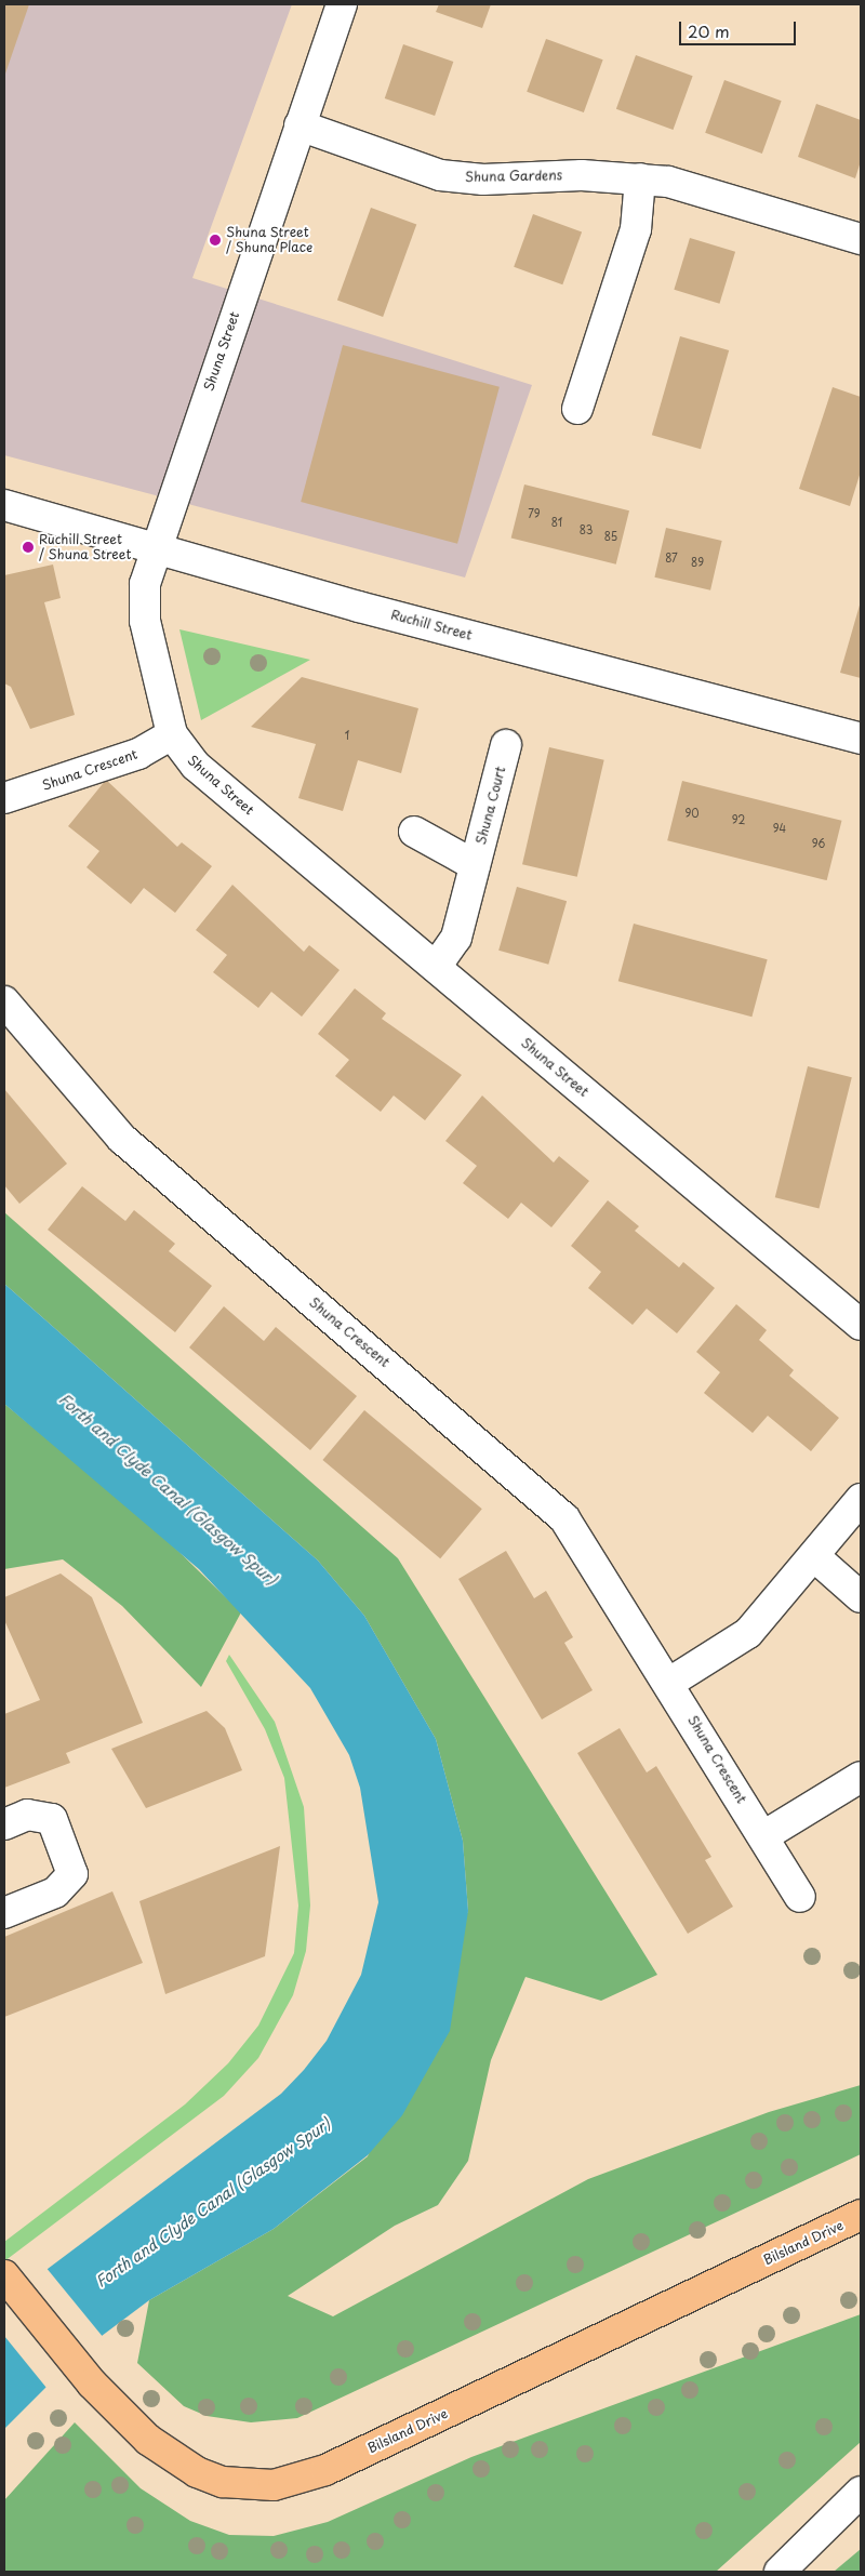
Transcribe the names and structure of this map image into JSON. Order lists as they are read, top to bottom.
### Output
{
  "streets": {
    "main road": ["Bilsland Drive"],
    "street": [
      "Shuna Gardens",
      "Shuna Street",
      "Ruchill Street",
      "Shuna Crescent",
      "Shuna Court"
    ]
  },
  "crossings": [
    ["Shuna Gardens", "Shuna Street"],
    ["Shuna Street", "Ruchill Street"],
    ["Shuna Street", "Shuna Crescent"],
    ["Shuna Street", "Shuna Court"]
  ],
  "water": ["Forth and Clyde Canal (Glasgow Spur)"],
  "places": ["Shuna Street / Shuna Place", "Ruchill Street / Shuna Street"],
  "house_numbers": [
    "79",
    "81",
    "83",
    "85",
    "87",
    "89",
    "1",
    "90",
    "92",
    "94",
    "96"
  ],
  "scale_bar": "20 m"
}
